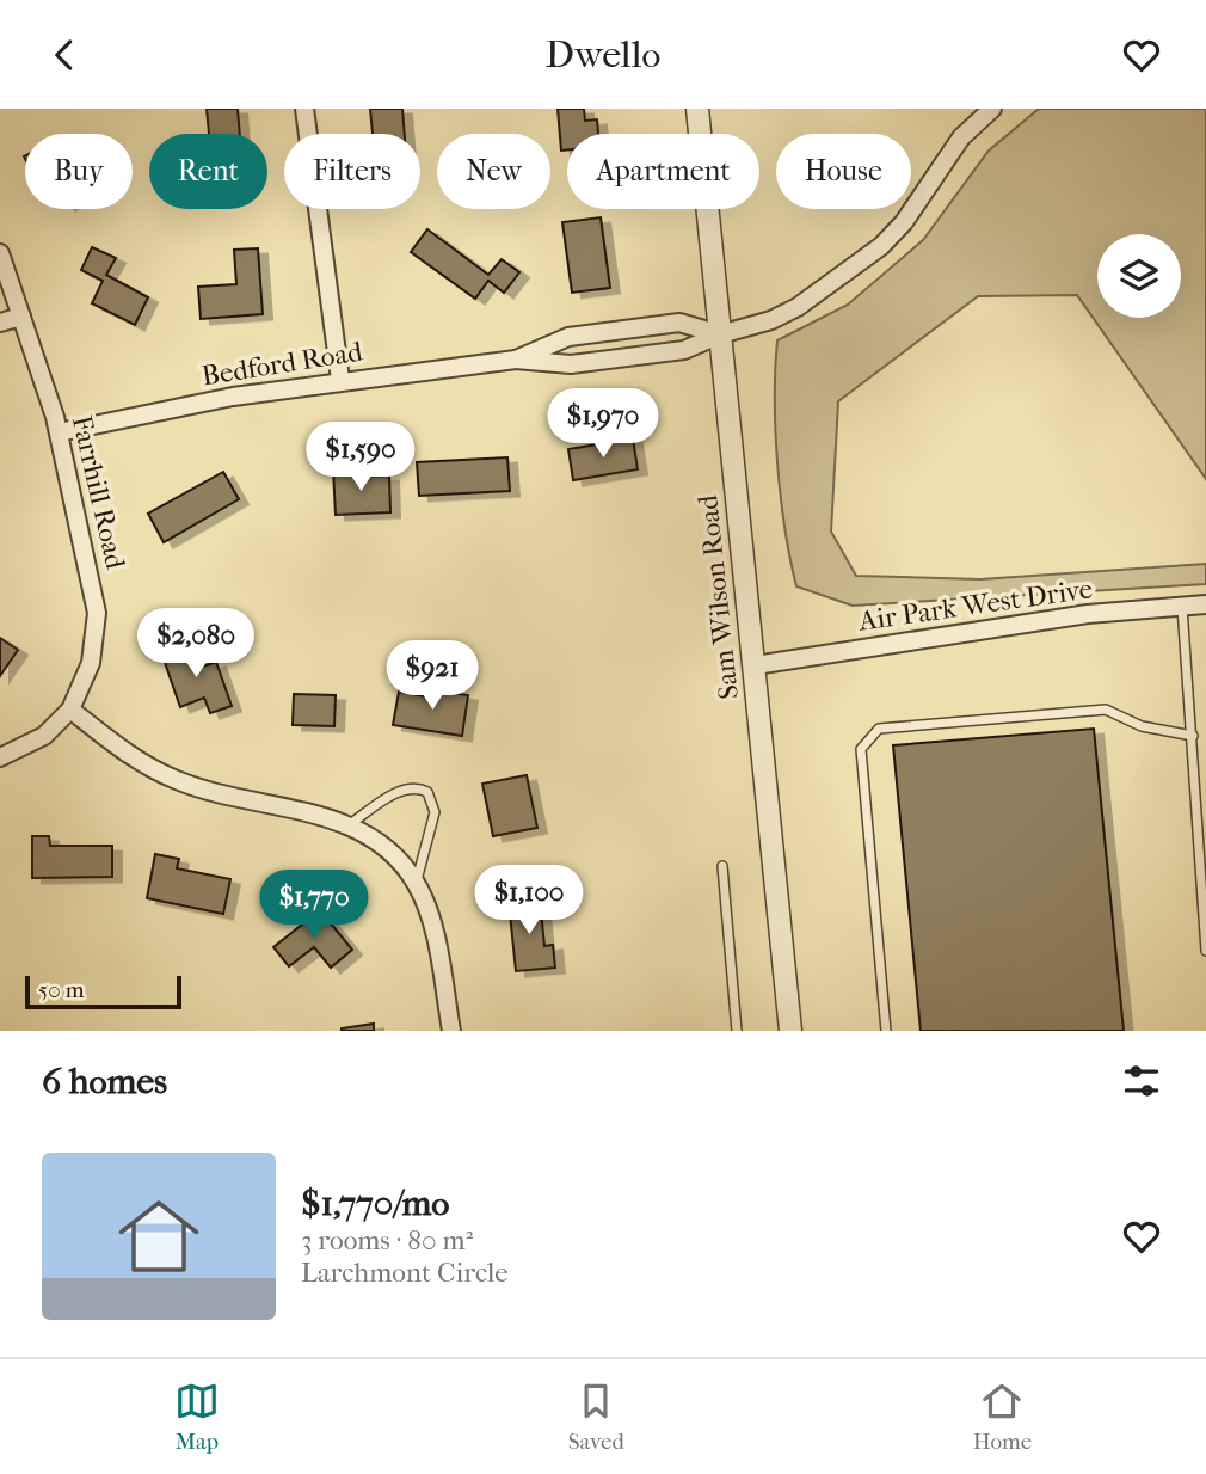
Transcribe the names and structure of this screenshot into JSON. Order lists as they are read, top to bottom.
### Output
{
  "streets": {
    "street": [
      "Bedford Road",
      "Farrhill Road",
      "Sam Wilson Road",
      "Air Park West Drive"
    ]
  },
  "crossings": [
    ["Bedford Road", "Farrhill Road"],
    ["Bedford Road", "Sam Wilson Road"],
    ["Sam Wilson Road", "Air Park West Drive"]
  ],
  "scale_bar": "50 m",
  "page": {
    "header": "Dwello",
    "chip": [
      "Buy",
      "Rent",
      "Filters",
      "New",
      "Apartment",
      "House"
    ],
    "price": [
      "$1,970",
      "$1,590",
      "$2,080",
      "$921",
      "$1,100",
      "$1,770"
    ],
    "scale": "50 m",
    "heading": "6 homes",
    "list": [
      {
        "name": "$1,770/mo",
        "note": "3 rooms · 80 m² · Larchmont Circle"
      }
    ],
    "tabs": ["Map", "Saved", "Home"]
  }
}
